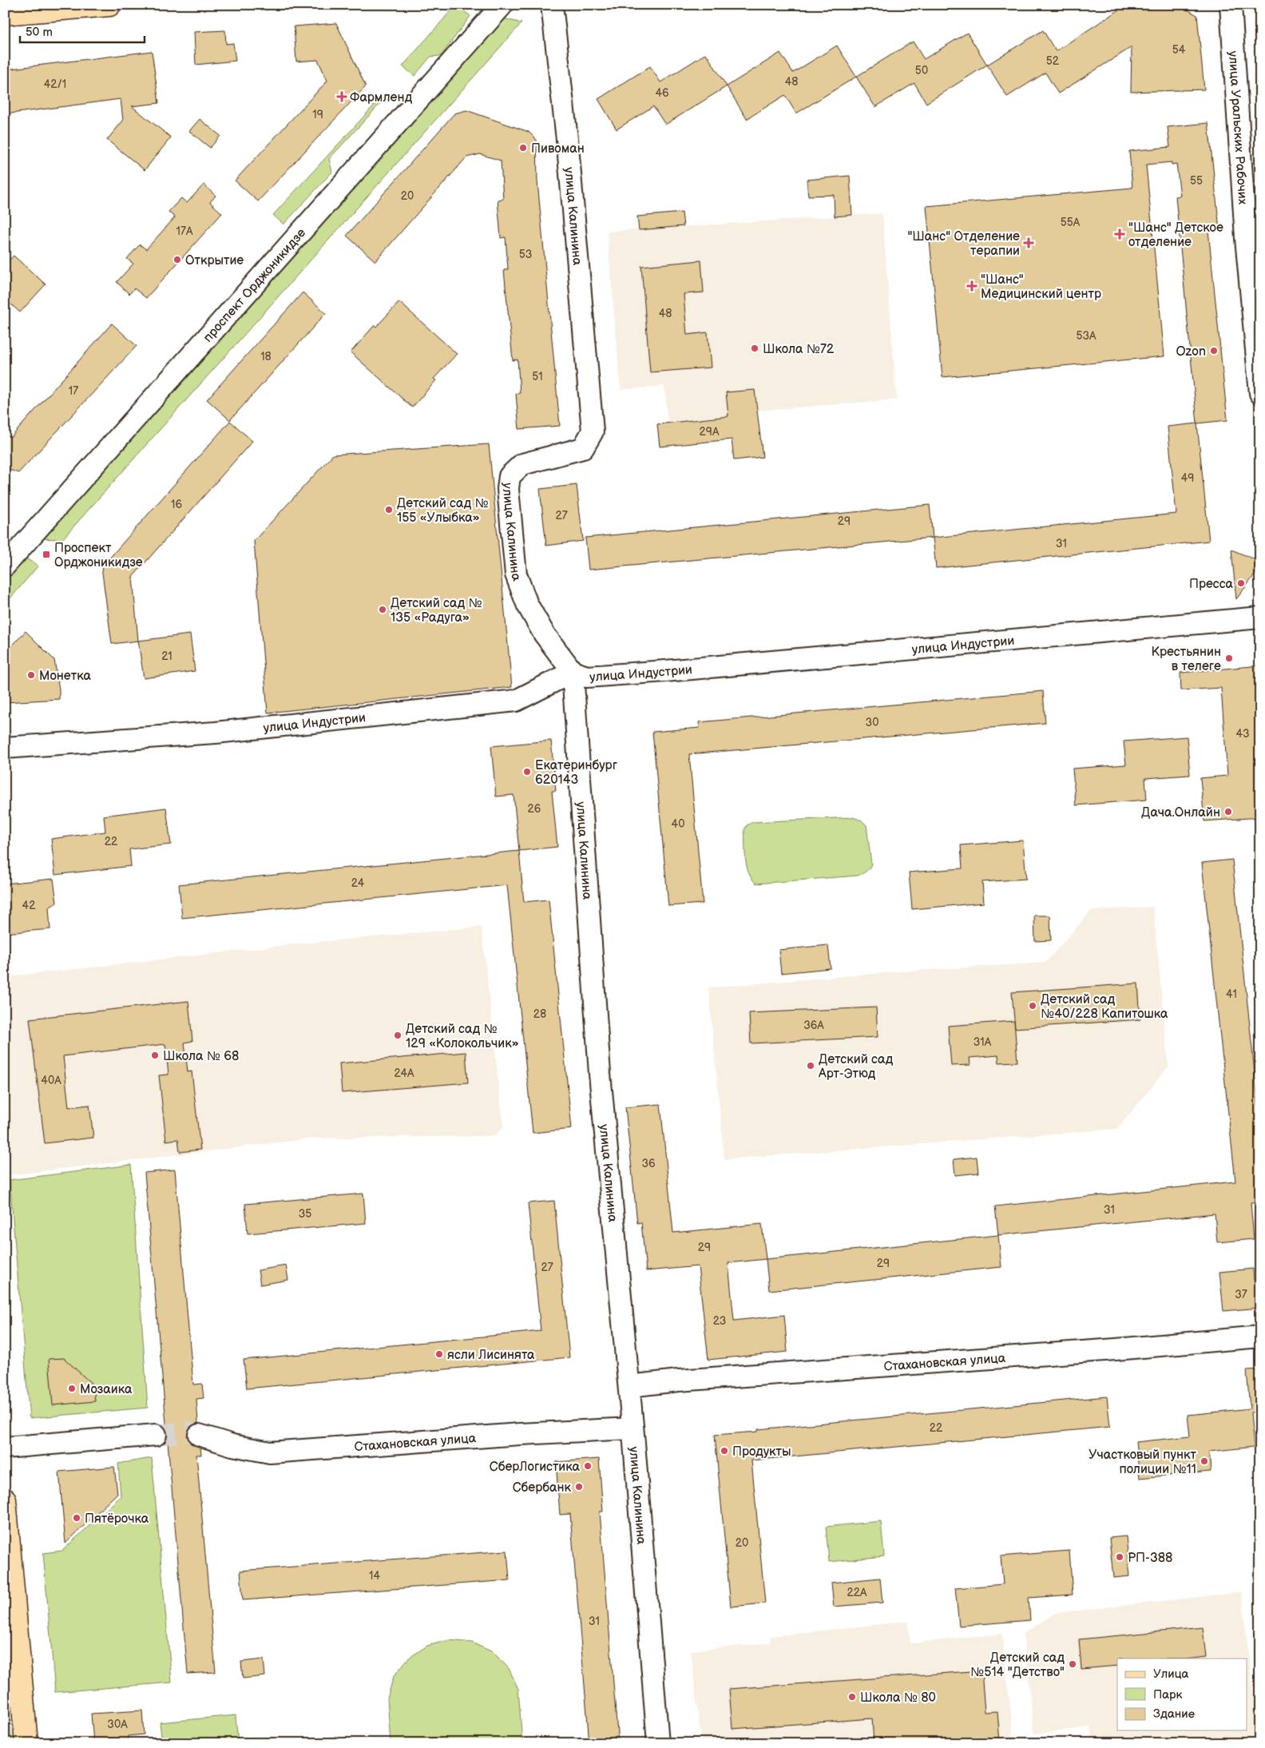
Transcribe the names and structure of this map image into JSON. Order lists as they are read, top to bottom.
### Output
{
  "streets": {
    "street": [
      "улица Уральских Рабочих",
      "улица Калинина",
      "проспект Орджоникидзе",
      "улица Индустрии",
      "Стахановская улица"
    ]
  },
  "crossings": [
    ["улица Калинина", "улица Индустрии"],
    ["улица Калинина", "Стахановская улица"]
  ],
  "places": {
    "health": [
      "Фармленд",
      "\"Шанс\" Детское отделение",
      "\"Шанс\" Отделение терапии",
      "\"Шанс\" Медицинский центр"
    ],
    "other": [
      "Пивоман",
      "Открытие",
      "Школа №72",
      "Ozon",
      "Детский сад № 155 «Улыбка»",
      "Пресса",
      "Детский сад № 135 «Радуга»",
      "Крестьянин в телеге",
      "Монетка",
      "Екатеринбург 620143",
      "Дача.Онлайн",
      "Детский сад №40/228 Капитошка",
      "Детский сад № 129 «Колокольчик»",
      "Школа № 68",
      "Детский сад Арт-Этюд",
      "ясли Лисинята",
      "Мозаика",
      "Продукты",
      "Участковый пункт полиции №11",
      "СберЛогистика",
      "Сбербанк",
      "Пятёрочка",
      "РП-388",
      "Детский сад №514 \"Детство\"",
      "Школа № 80"
    ],
    "transit": ["Проспект Орджоникидзе"]
  },
  "house_numbers": [
    "54",
    "52",
    "50",
    "48",
    "42/1",
    "46",
    "19",
    "55",
    "20",
    "55А",
    "17А",
    "53",
    "48",
    "53А",
    "18",
    "51",
    "17",
    "29А",
    "49",
    "16",
    "27",
    "29",
    "31",
    "21",
    "30",
    "43",
    "26",
    "40",
    "22",
    "24",
    "42",
    "41",
    "28",
    "36А",
    "31А",
    "24А",
    "40А",
    "36",
    "31",
    "35",
    "29",
    "29",
    "27",
    "37",
    "23",
    "22",
    "20",
    "14",
    "22А",
    "31",
    "30А"
  ],
  "legend": ["Улица", "Парк", "Здание"],
  "scale_bar": "50 m"
}
